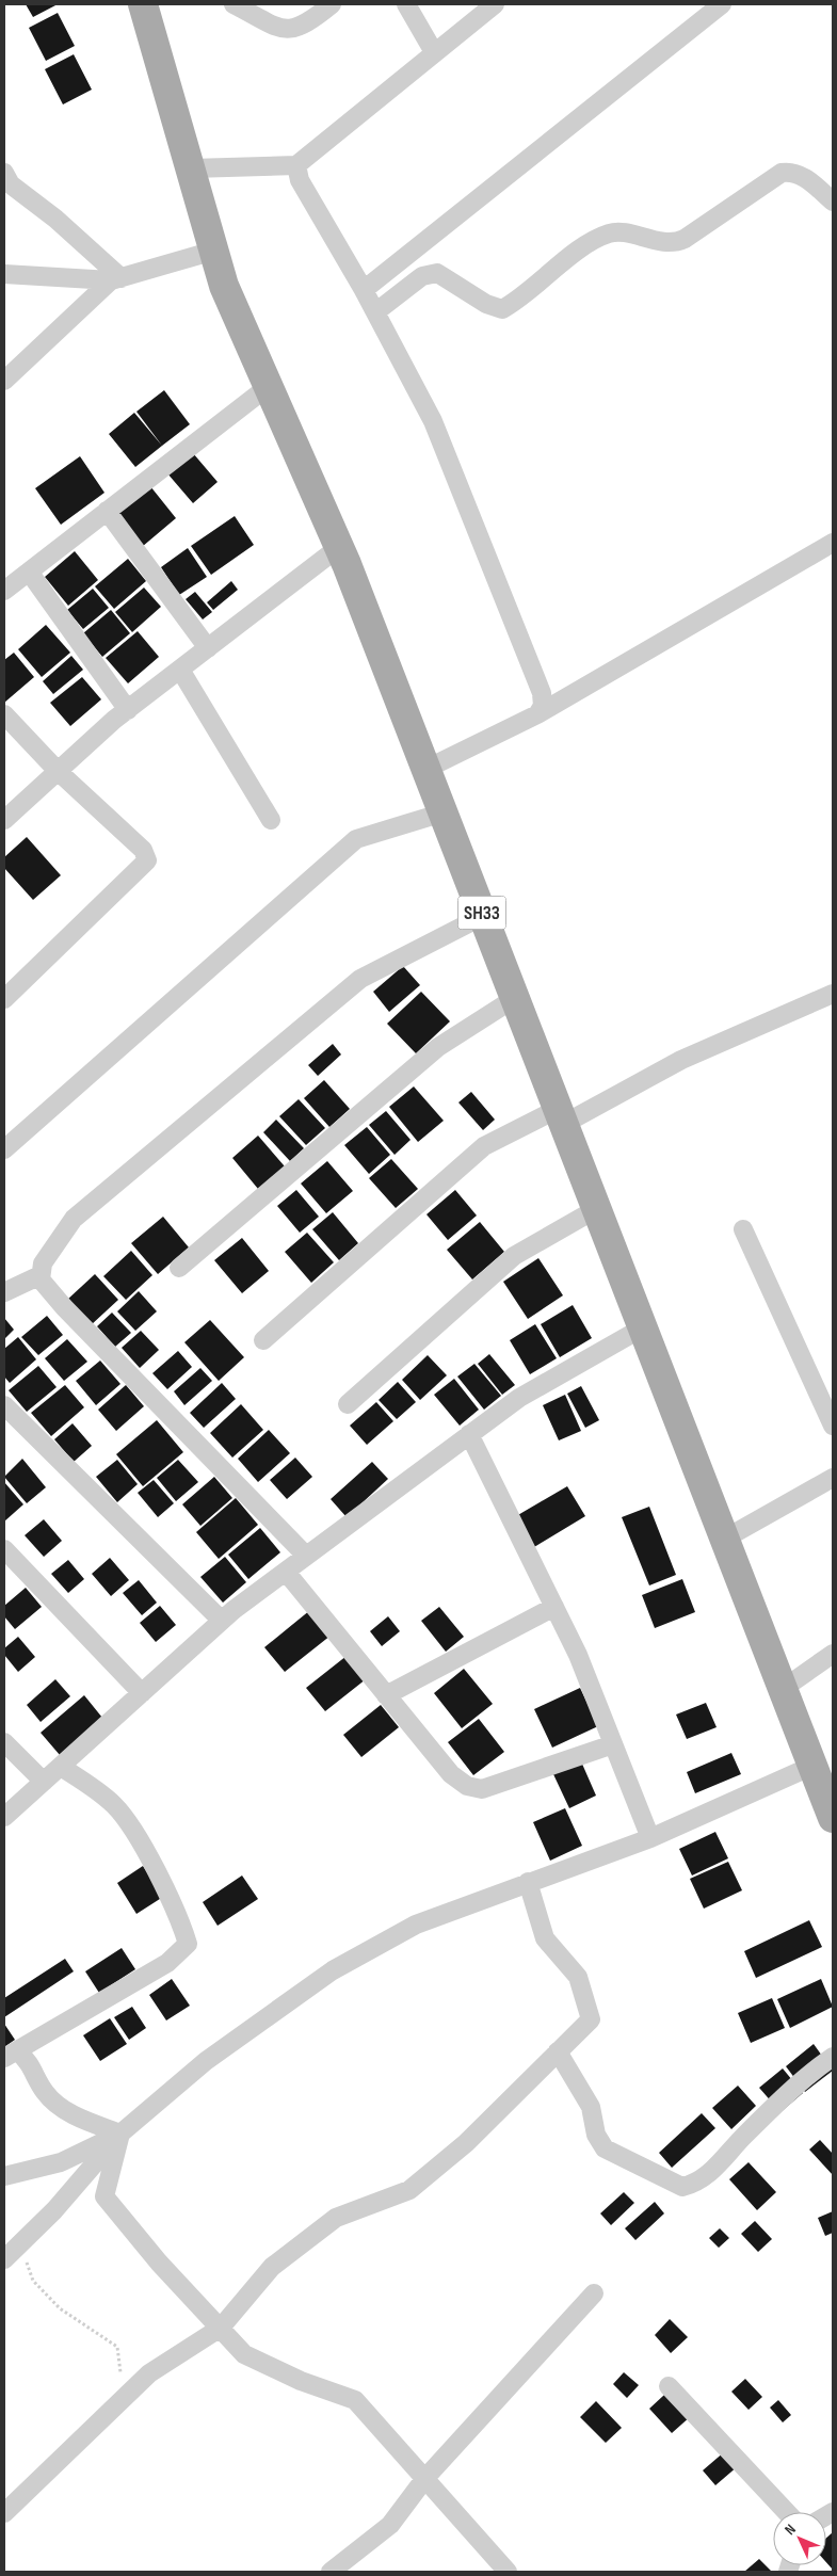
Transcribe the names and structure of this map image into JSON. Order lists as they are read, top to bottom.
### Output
{
  "streets": {
    "main road": ["SH33"]
  },
  "north": "top left"
}
